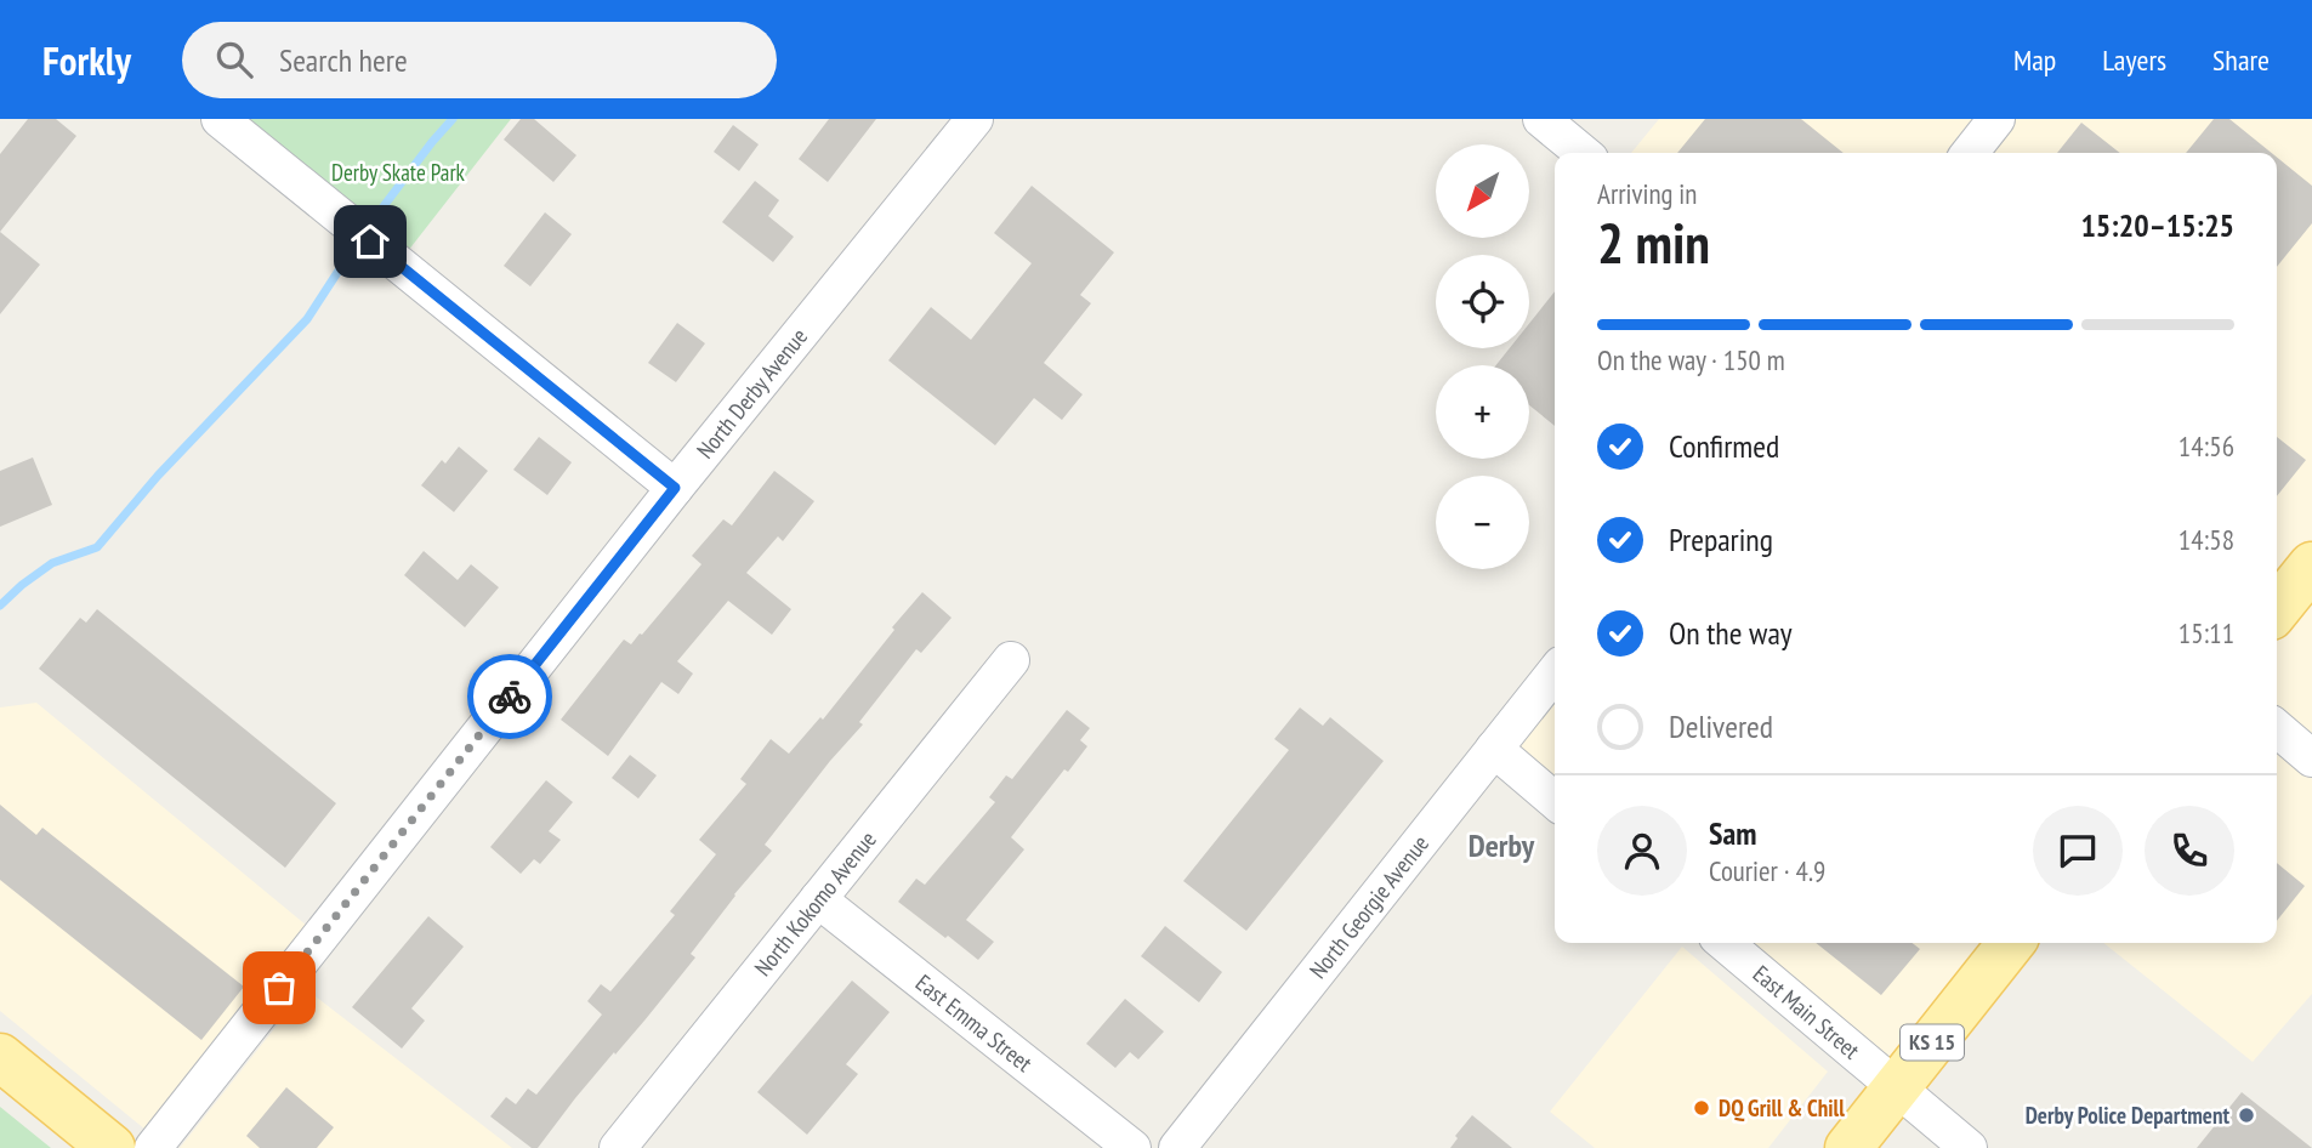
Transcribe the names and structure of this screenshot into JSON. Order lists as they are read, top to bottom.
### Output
{
  "streets": {
    "main road": ["KS 15"],
    "street": [
      "North Derby Avenue",
      "North Kokomo Avenue",
      "North Georgie Avenue",
      "East Main Street",
      "East Emma Street"
    ]
  },
  "crossings": [
    ["North Kokomo Avenue", "East Emma Street"],
    ["East Main Street", "KS 15"]
  ],
  "districts": ["Derby"],
  "parks": ["Derby Skate Park"],
  "places": ["DQ Grill & Chill", "Derby Police Department"],
  "north": "bottom left",
  "page": {
    "header": "Forkly",
    "search": "Search here",
    "nav": ["Map", "Layers", "Share"],
    "map_buttons": ["+", "−"],
    "heading": ["2 min", "Arriving in", "15:20–15:25"],
    "panel": ["Sam", "Courier · 4.9"],
    "bar": "On the way · 150 m",
    "list": [
      ["Confirmed", "14:56"],
      ["Preparing", "14:58"],
      ["On the way", "15:11"],
      "Delivered"
    ]
  }
}
